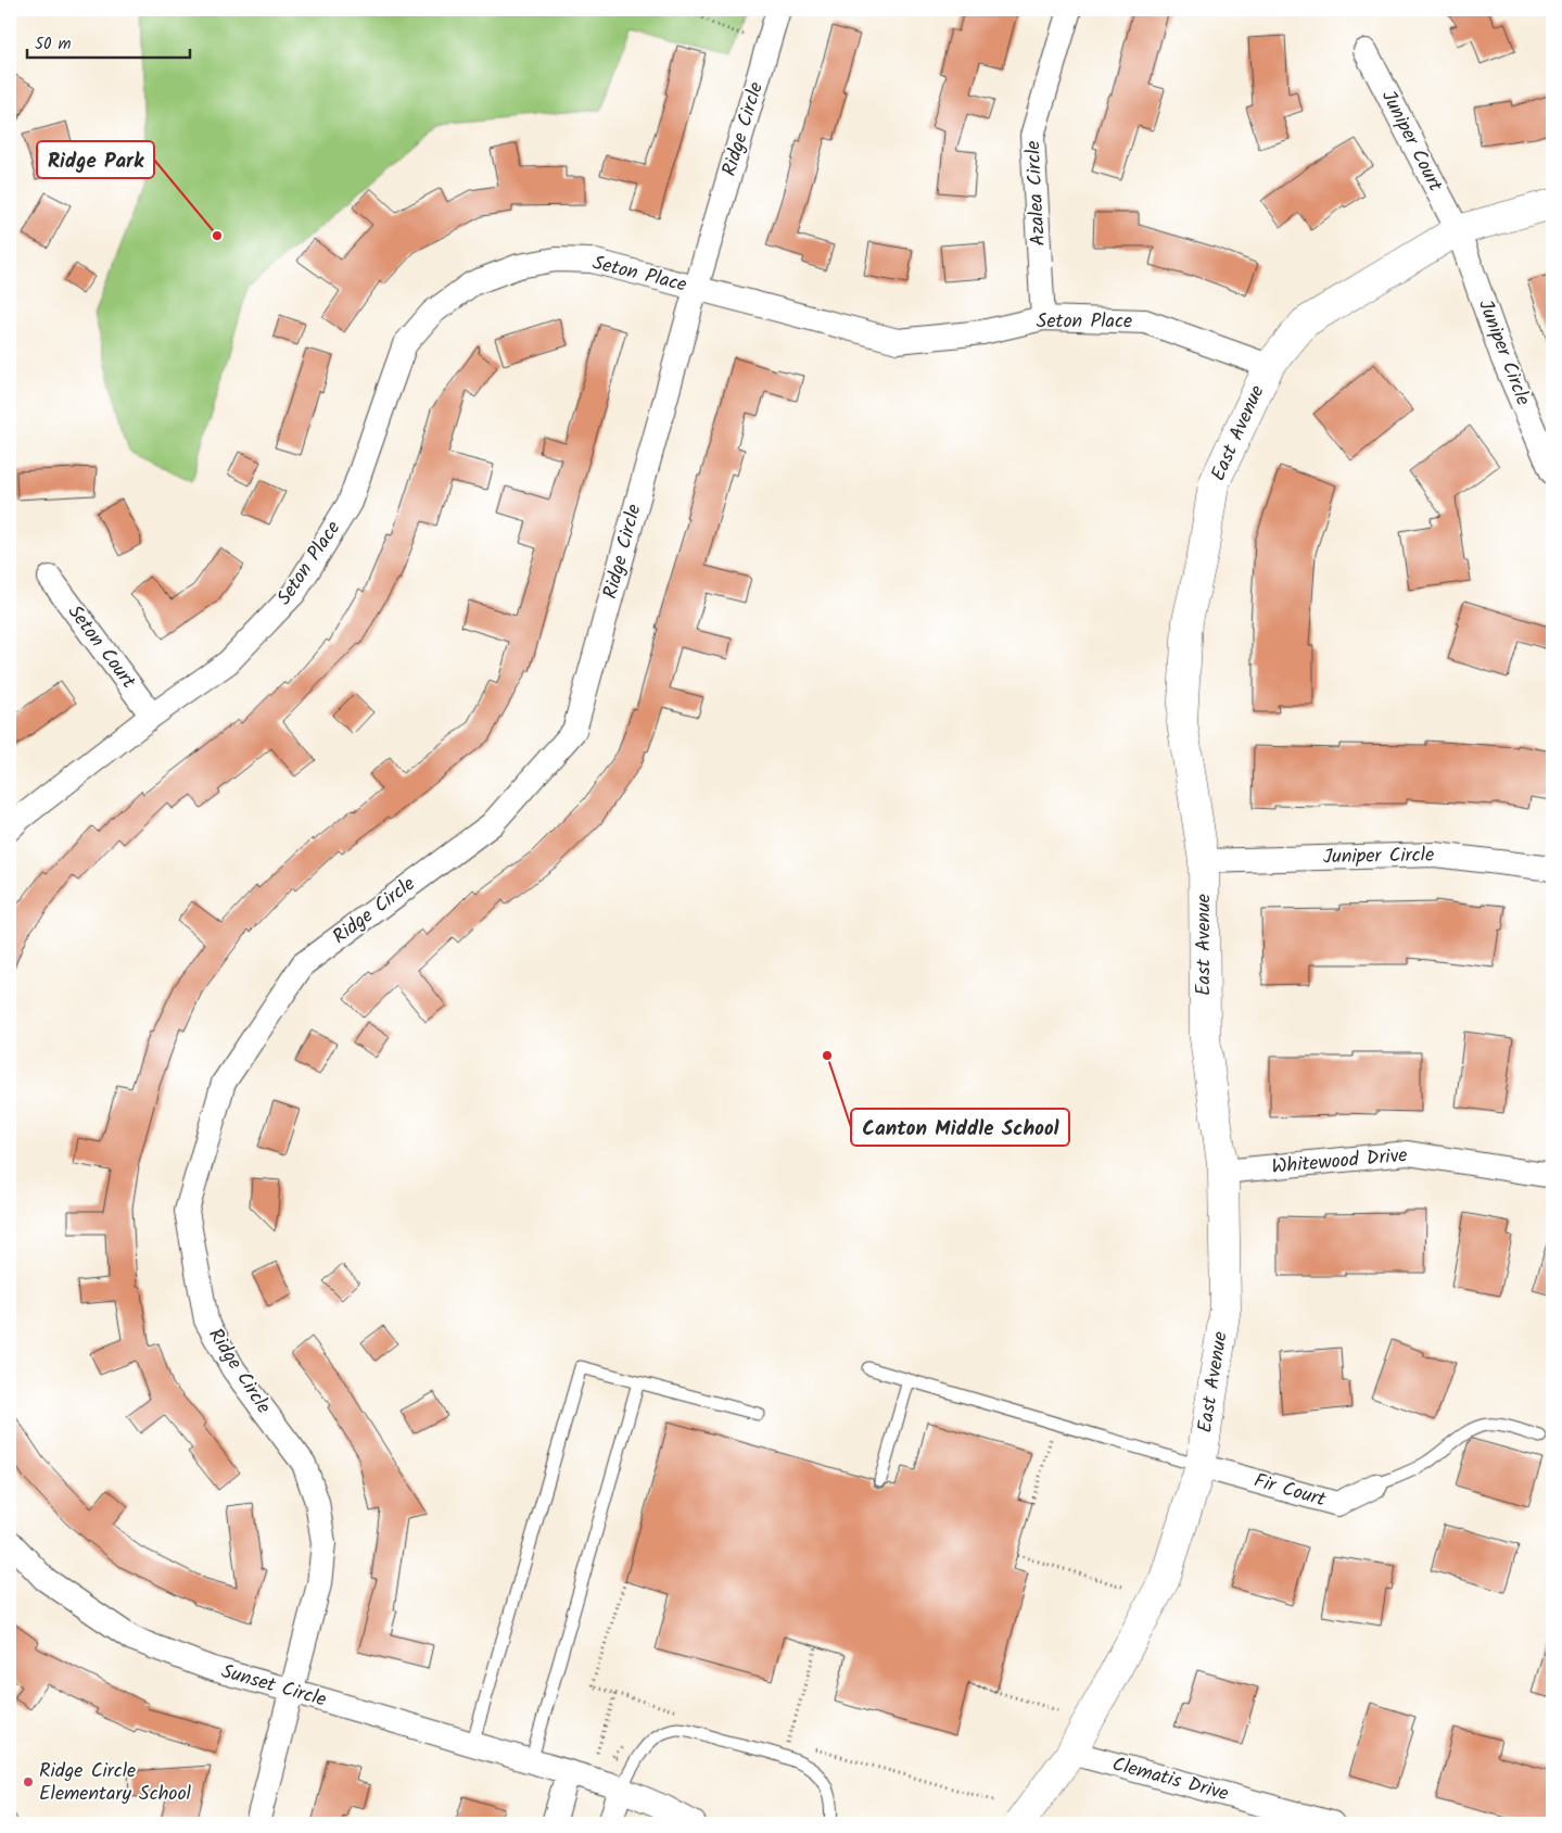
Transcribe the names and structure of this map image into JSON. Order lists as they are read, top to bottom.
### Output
{
  "streets": {
    "street": [
      "Ridge Circle",
      "Juniper Court",
      "Azalea Circle",
      "Seton Place",
      "Juniper Circle",
      "East Avenue",
      "Seton Court",
      "Whitewood Drive",
      "Fir Court",
      "Sunset Circle",
      "Clematis Drive"
    ]
  },
  "crossings": [
    ["Ridge Circle", "Seton Place"],
    ["Ridge Circle", "Sunset Circle"],
    ["Juniper Court", "Juniper Circle"],
    ["Juniper Court", "East Avenue"],
    ["Azalea Circle", "Seton Place"],
    ["Seton Place", "East Avenue"],
    ["Seton Place", "Seton Court"],
    ["Juniper Circle", "East Avenue"],
    ["East Avenue", "Whitewood Drive"],
    ["East Avenue", "Fir Court"],
    ["East Avenue", "Clematis Drive"]
  ],
  "places": ["Ridge Park", "Canton Middle School", "Ridge Circle Elementary School"],
  "scale_bar": "50 m"
}
